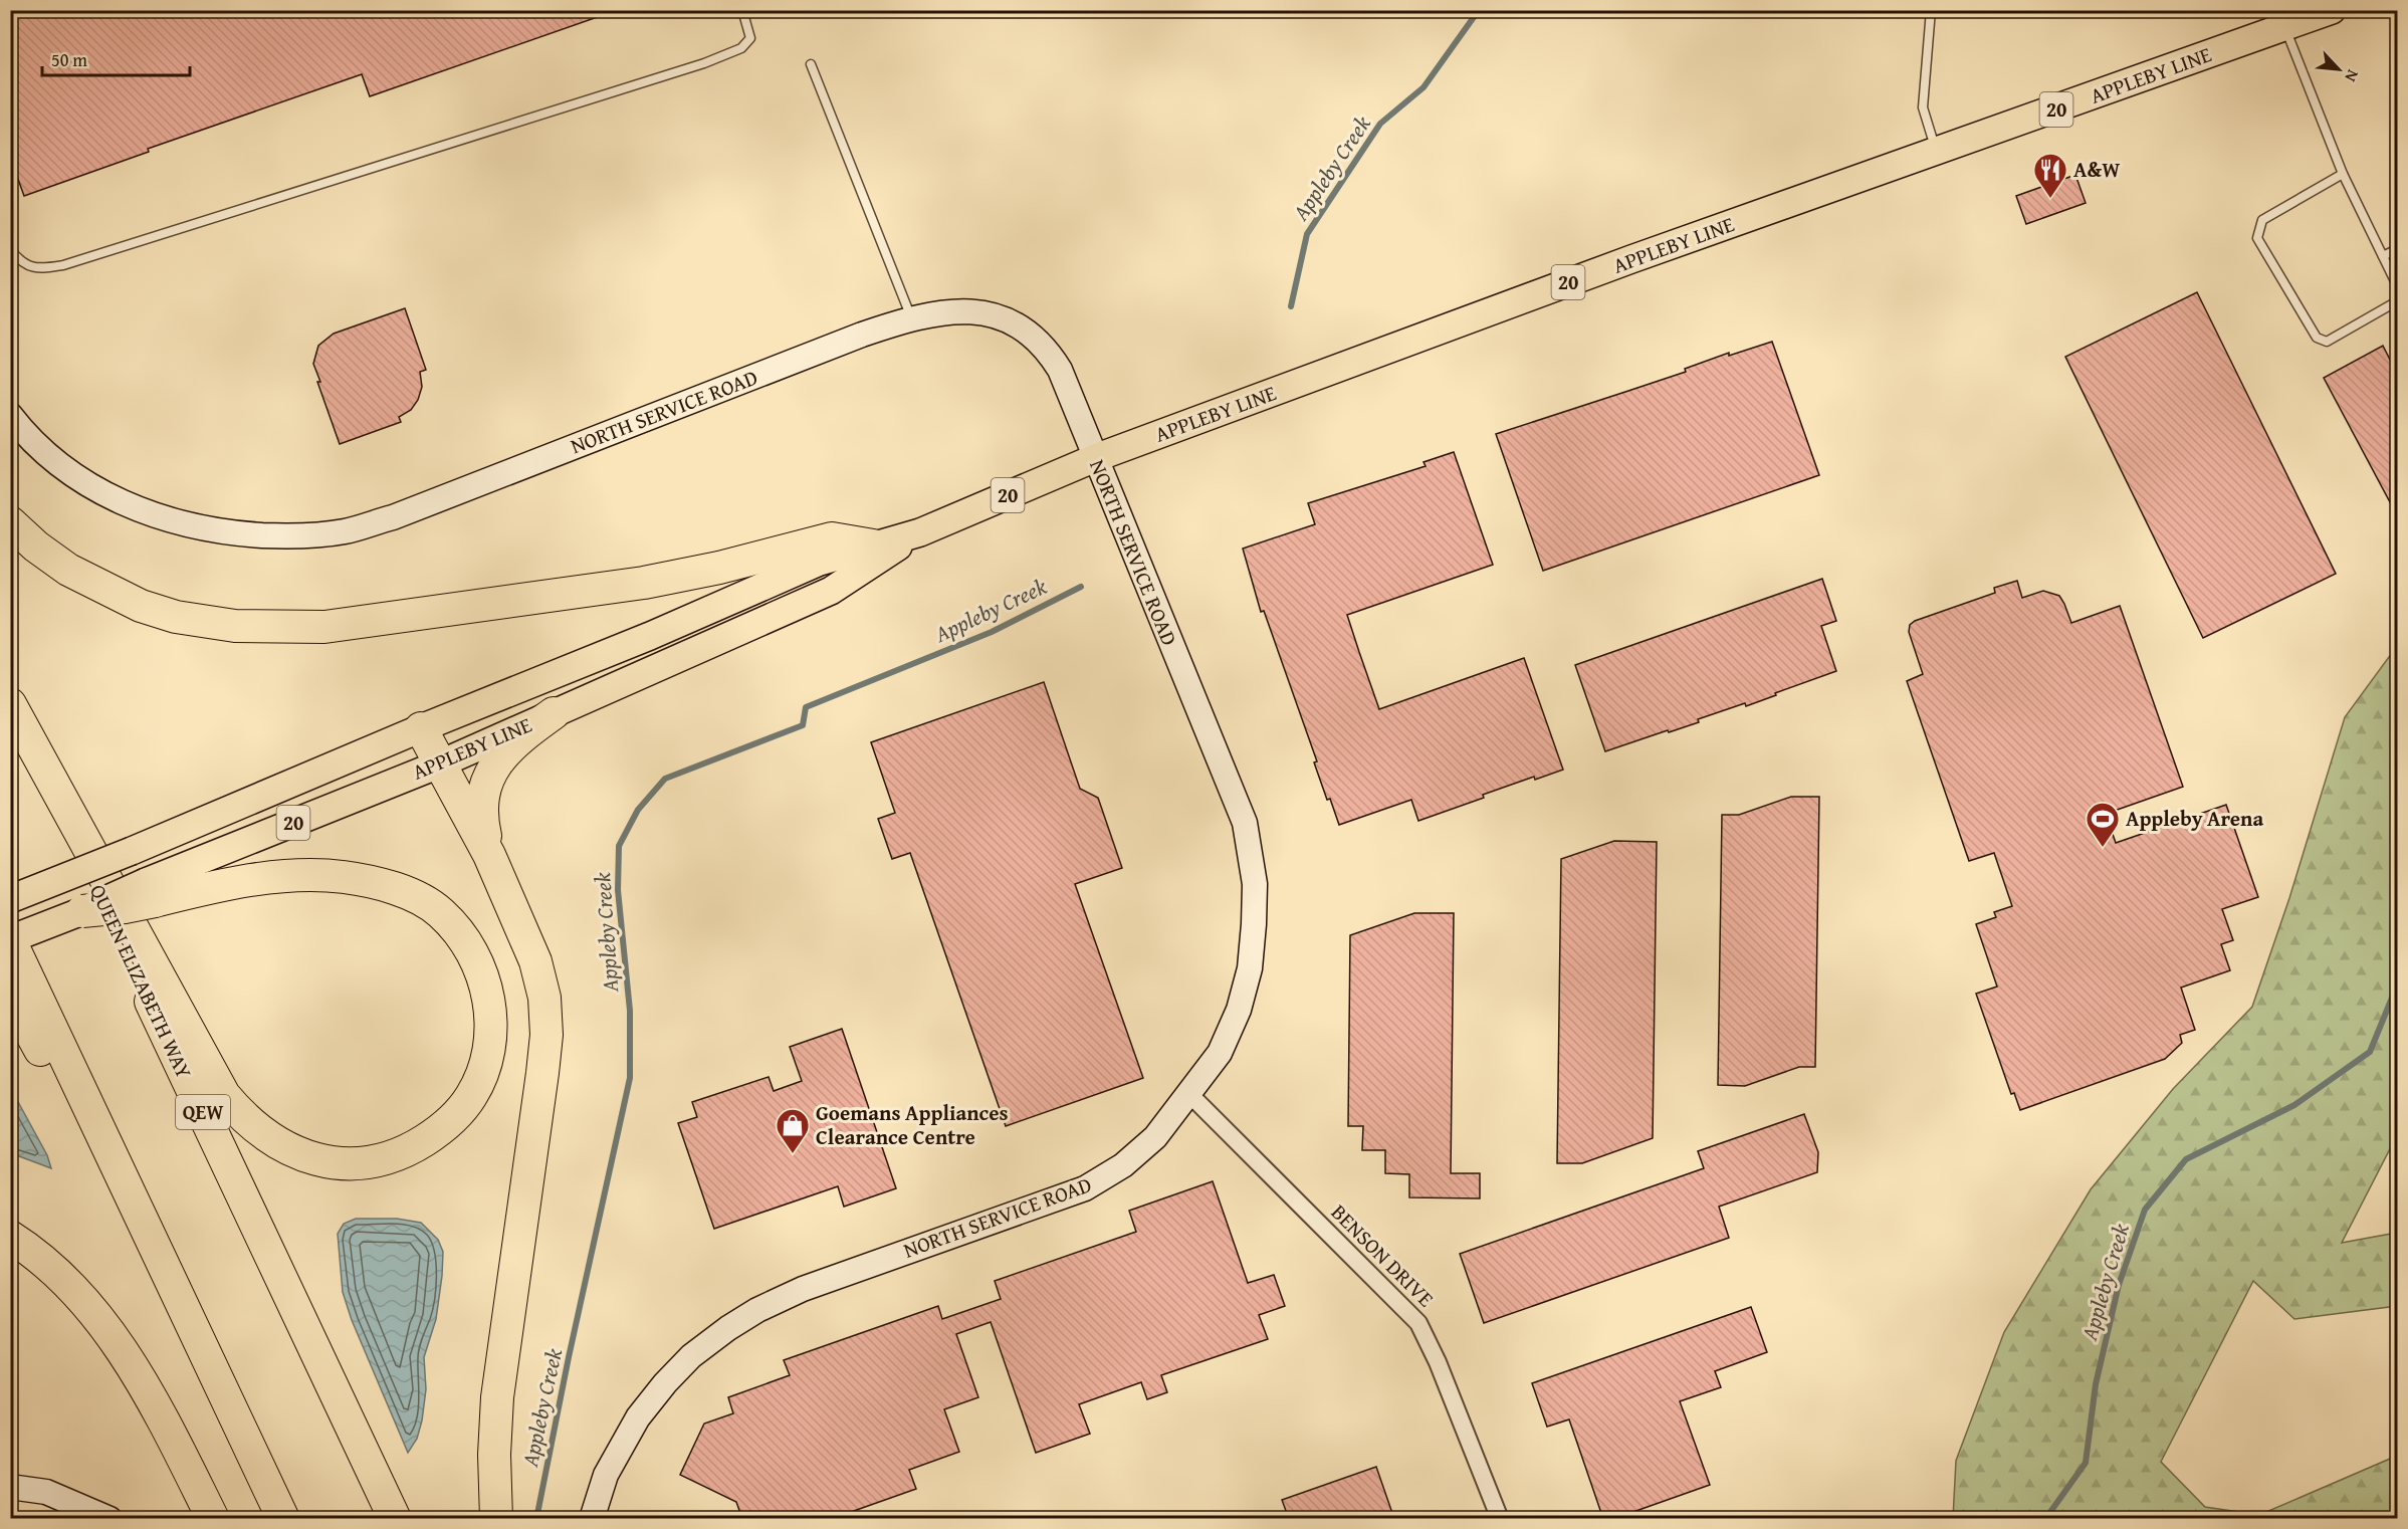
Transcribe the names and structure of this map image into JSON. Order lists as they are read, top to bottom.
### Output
{
  "streets": {
    "highway": ["QUEEN ELIZABETH WAY", "QEW"],
    "main road": ["APPLEBY LINE", "20"],
    "street": ["NORTH SERVICE ROAD", "BENSON DRIVE"]
  },
  "crossings": [
    ["APPLEBY LINE", "NORTH SERVICE ROAD"],
    ["NORTH SERVICE ROAD", "BENSON DRIVE"]
  ],
  "water": ["Appleby Creek"],
  "places": {
    "restaurant": ["A&W"],
    "sports": ["Appleby Arena"],
    "shop": ["Goemans Appliances Clearance Centre"]
  },
  "scale_bar": "50 m",
  "north": "bottom right"
}
